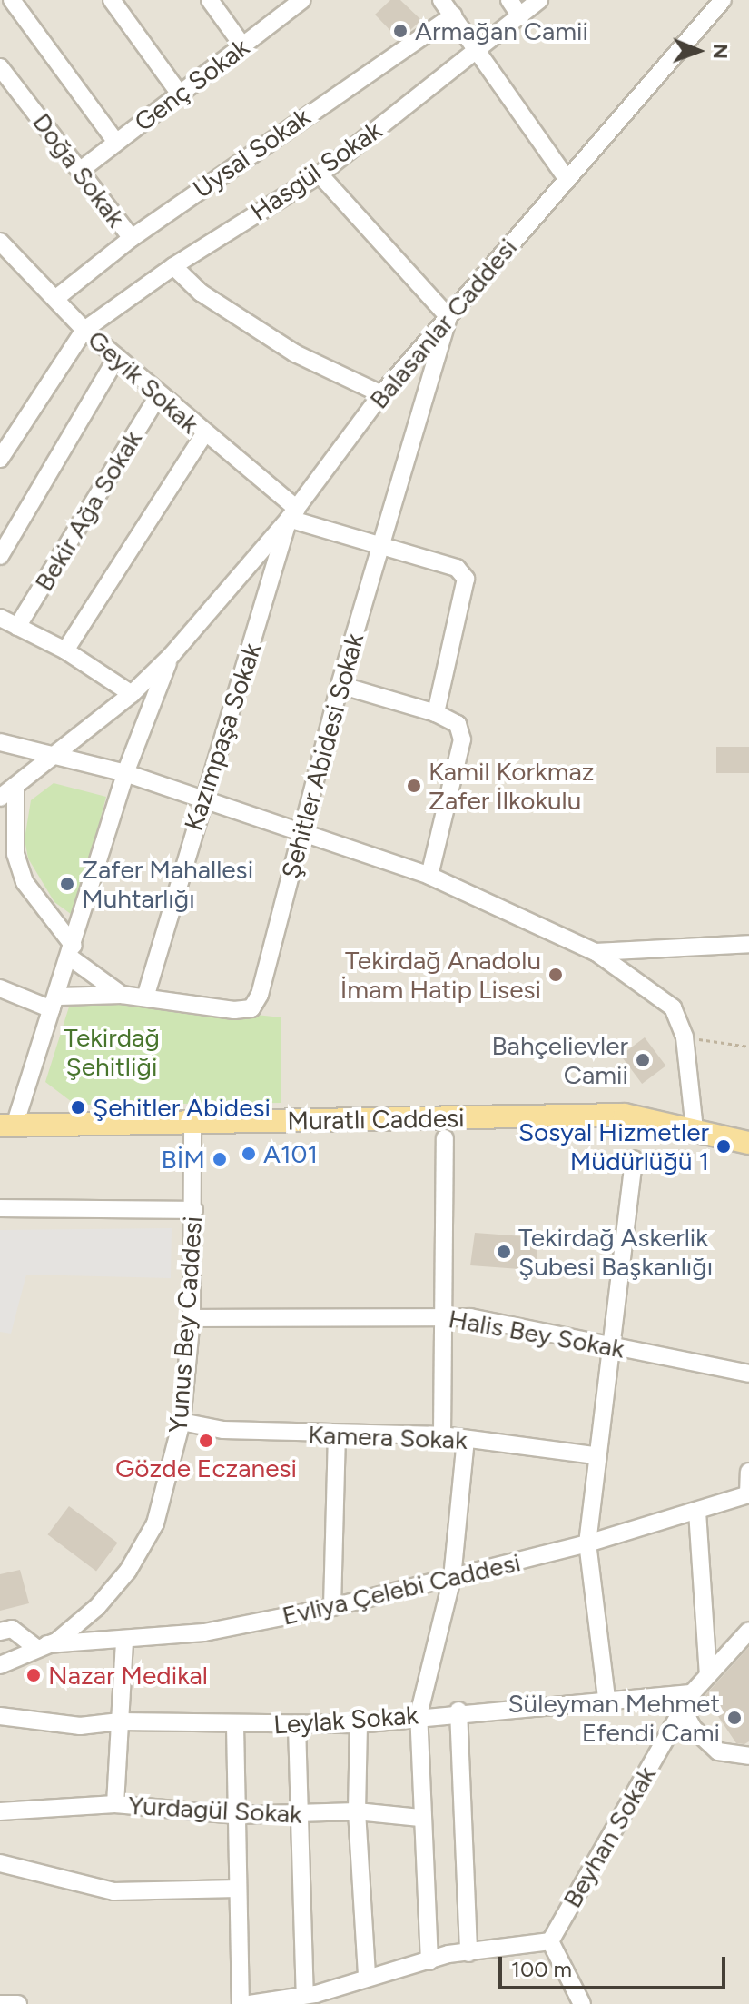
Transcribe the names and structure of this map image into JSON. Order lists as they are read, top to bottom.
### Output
{
  "streets": {
    "main road": ["Muratlı Caddesi"],
    "street": [
      "Genç Sokak",
      "Uysal Sokak",
      "Doğa Sokak",
      "Hasgül Sokak",
      "Balasanlar Caddesi",
      "Geyik Sokak",
      "Bekir Ağa Sokak",
      "Kazımpaşa Sokak",
      "Şehitler Abidesi Sokak",
      "Yunus Bey Caddesi",
      "Halis Bey Sokak",
      "Kamera Sokak",
      "Evliya Çelebi Caddesi",
      "Leylak Sokak",
      "Yurdagül Sokak",
      "Beyhan Sokak"
    ]
  },
  "crossings": [
    ["Genç Sokak", "Doğa Sokak"],
    ["Uysal Sokak", "Doğa Sokak"],
    ["Uysal Sokak", "Geyik Sokak"],
    ["Hasgül Sokak", "Geyik Sokak"],
    ["Balasanlar Caddesi", "Geyik Sokak"],
    ["Balasanlar Caddesi", "Kazımpaşa Sokak"],
    ["Balasanlar Caddesi", "Şehitler Abidesi Sokak"],
    ["Geyik Sokak", "Bekir Ağa Sokak"],
    ["Geyik Sokak", "Kazımpaşa Sokak"],
    ["Kazımpaşa Sokak", "Şehitler Abidesi Sokak"],
    ["Muratlı Caddesi", "Yunus Bey Caddesi"],
    ["Yunus Bey Caddesi", "Halis Bey Sokak"],
    ["Yunus Bey Caddesi", "Kamera Sokak"],
    ["Yunus Bey Caddesi", "Evliya Çelebi Caddesi"],
    ["Leylak Sokak", "Beyhan Sokak"]
  ],
  "parks": ["Tekirdağ Şehitliği"],
  "places": [
    "Armağan Camii",
    "Kamil Korkmaz Zafer İlkokulu",
    "Zafer Mahallesi Muhtarlığı",
    "Tekirdağ Anadolu İmam Hatip Lisesi",
    "Bahçelievler Camii",
    "Şehitler Abidesi",
    "Sosyal Hizmetler Müdürlüğü 1",
    "A101",
    "BİM",
    "Tekirdağ Askerlik Şubesi Başkanlığı",
    "Gözde Eczanesi",
    "Nazar Medikal",
    "Süleyman Mehmet Efendi Cami"
  ],
  "scale_bar": "100 m",
  "north": "right"
}
